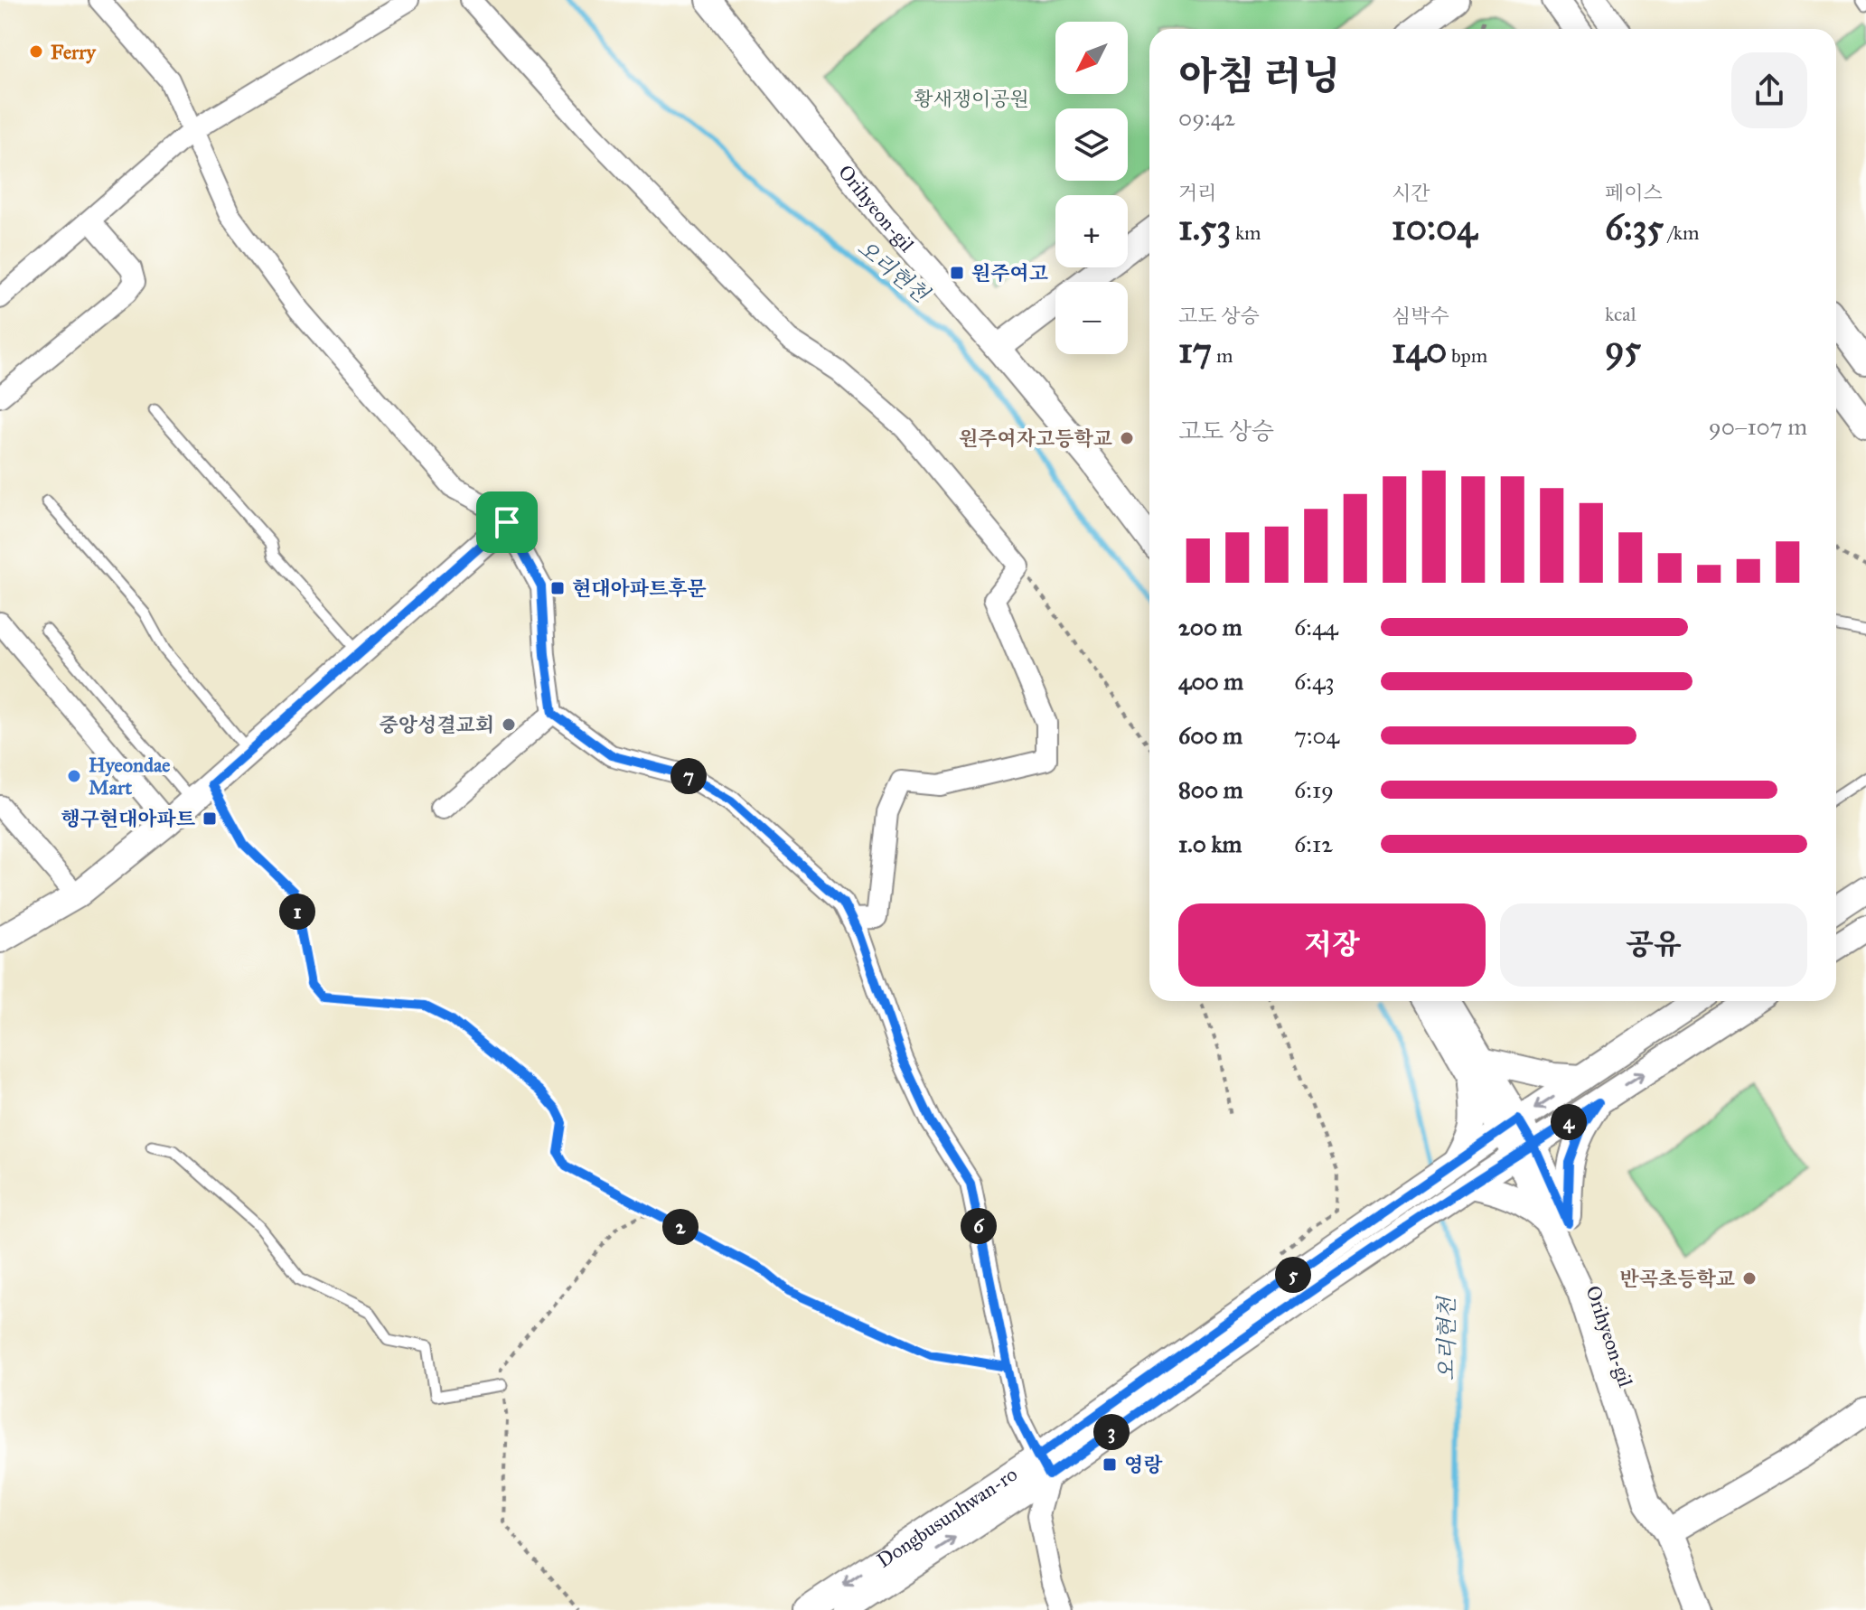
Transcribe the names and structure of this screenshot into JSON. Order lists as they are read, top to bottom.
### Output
{
  "streets": {
    "street": ["Orihyeon-gil", "Dongbusunhwan-ro"]
  },
  "water": ["오리현천"],
  "parks": ["황새쟁이공원"],
  "places": {
    "other": [
      "Ferry",
      "원주여자고등학교",
      "중앙성결교회",
      "Hyeondae Mart",
      "반곡초등학교"
    ],
    "transit": [
      "원주여고",
      "현대아파트후문",
      "행구현대아파트",
      "영랑"
    ]
  },
  "north": "bottom left",
  "page": {
    "map_buttons": ["+", "−"],
    "heading": ["아침 러닝", "09:42"],
    "stats": [
      ["거리", "1.53 km"],
      ["시간", "10:04"],
      ["페이스", "6:35 /km"],
      ["고도 상승", "17 m"],
      ["심박수", "140 bpm"],
      ["kcal", "95"]
    ],
    "chart": ["고도 상승", "90–107 m"],
    "list": [
      {
        "name": "200 m",
        "note": "6:44"
      },
      {
        "name": "400 m",
        "note": "6:43"
      },
      {
        "name": "600 m",
        "note": "7:04"
      },
      {
        "name": "800 m",
        "note": "6:19"
      },
      {
        "name": "1.0 km",
        "note": "6:12"
      }
    ],
    "pins": [
      "7",
      "1",
      "4",
      "6",
      "2",
      "5",
      "3"
    ],
    "buttons": ["저장", "공유"]
  }
}
